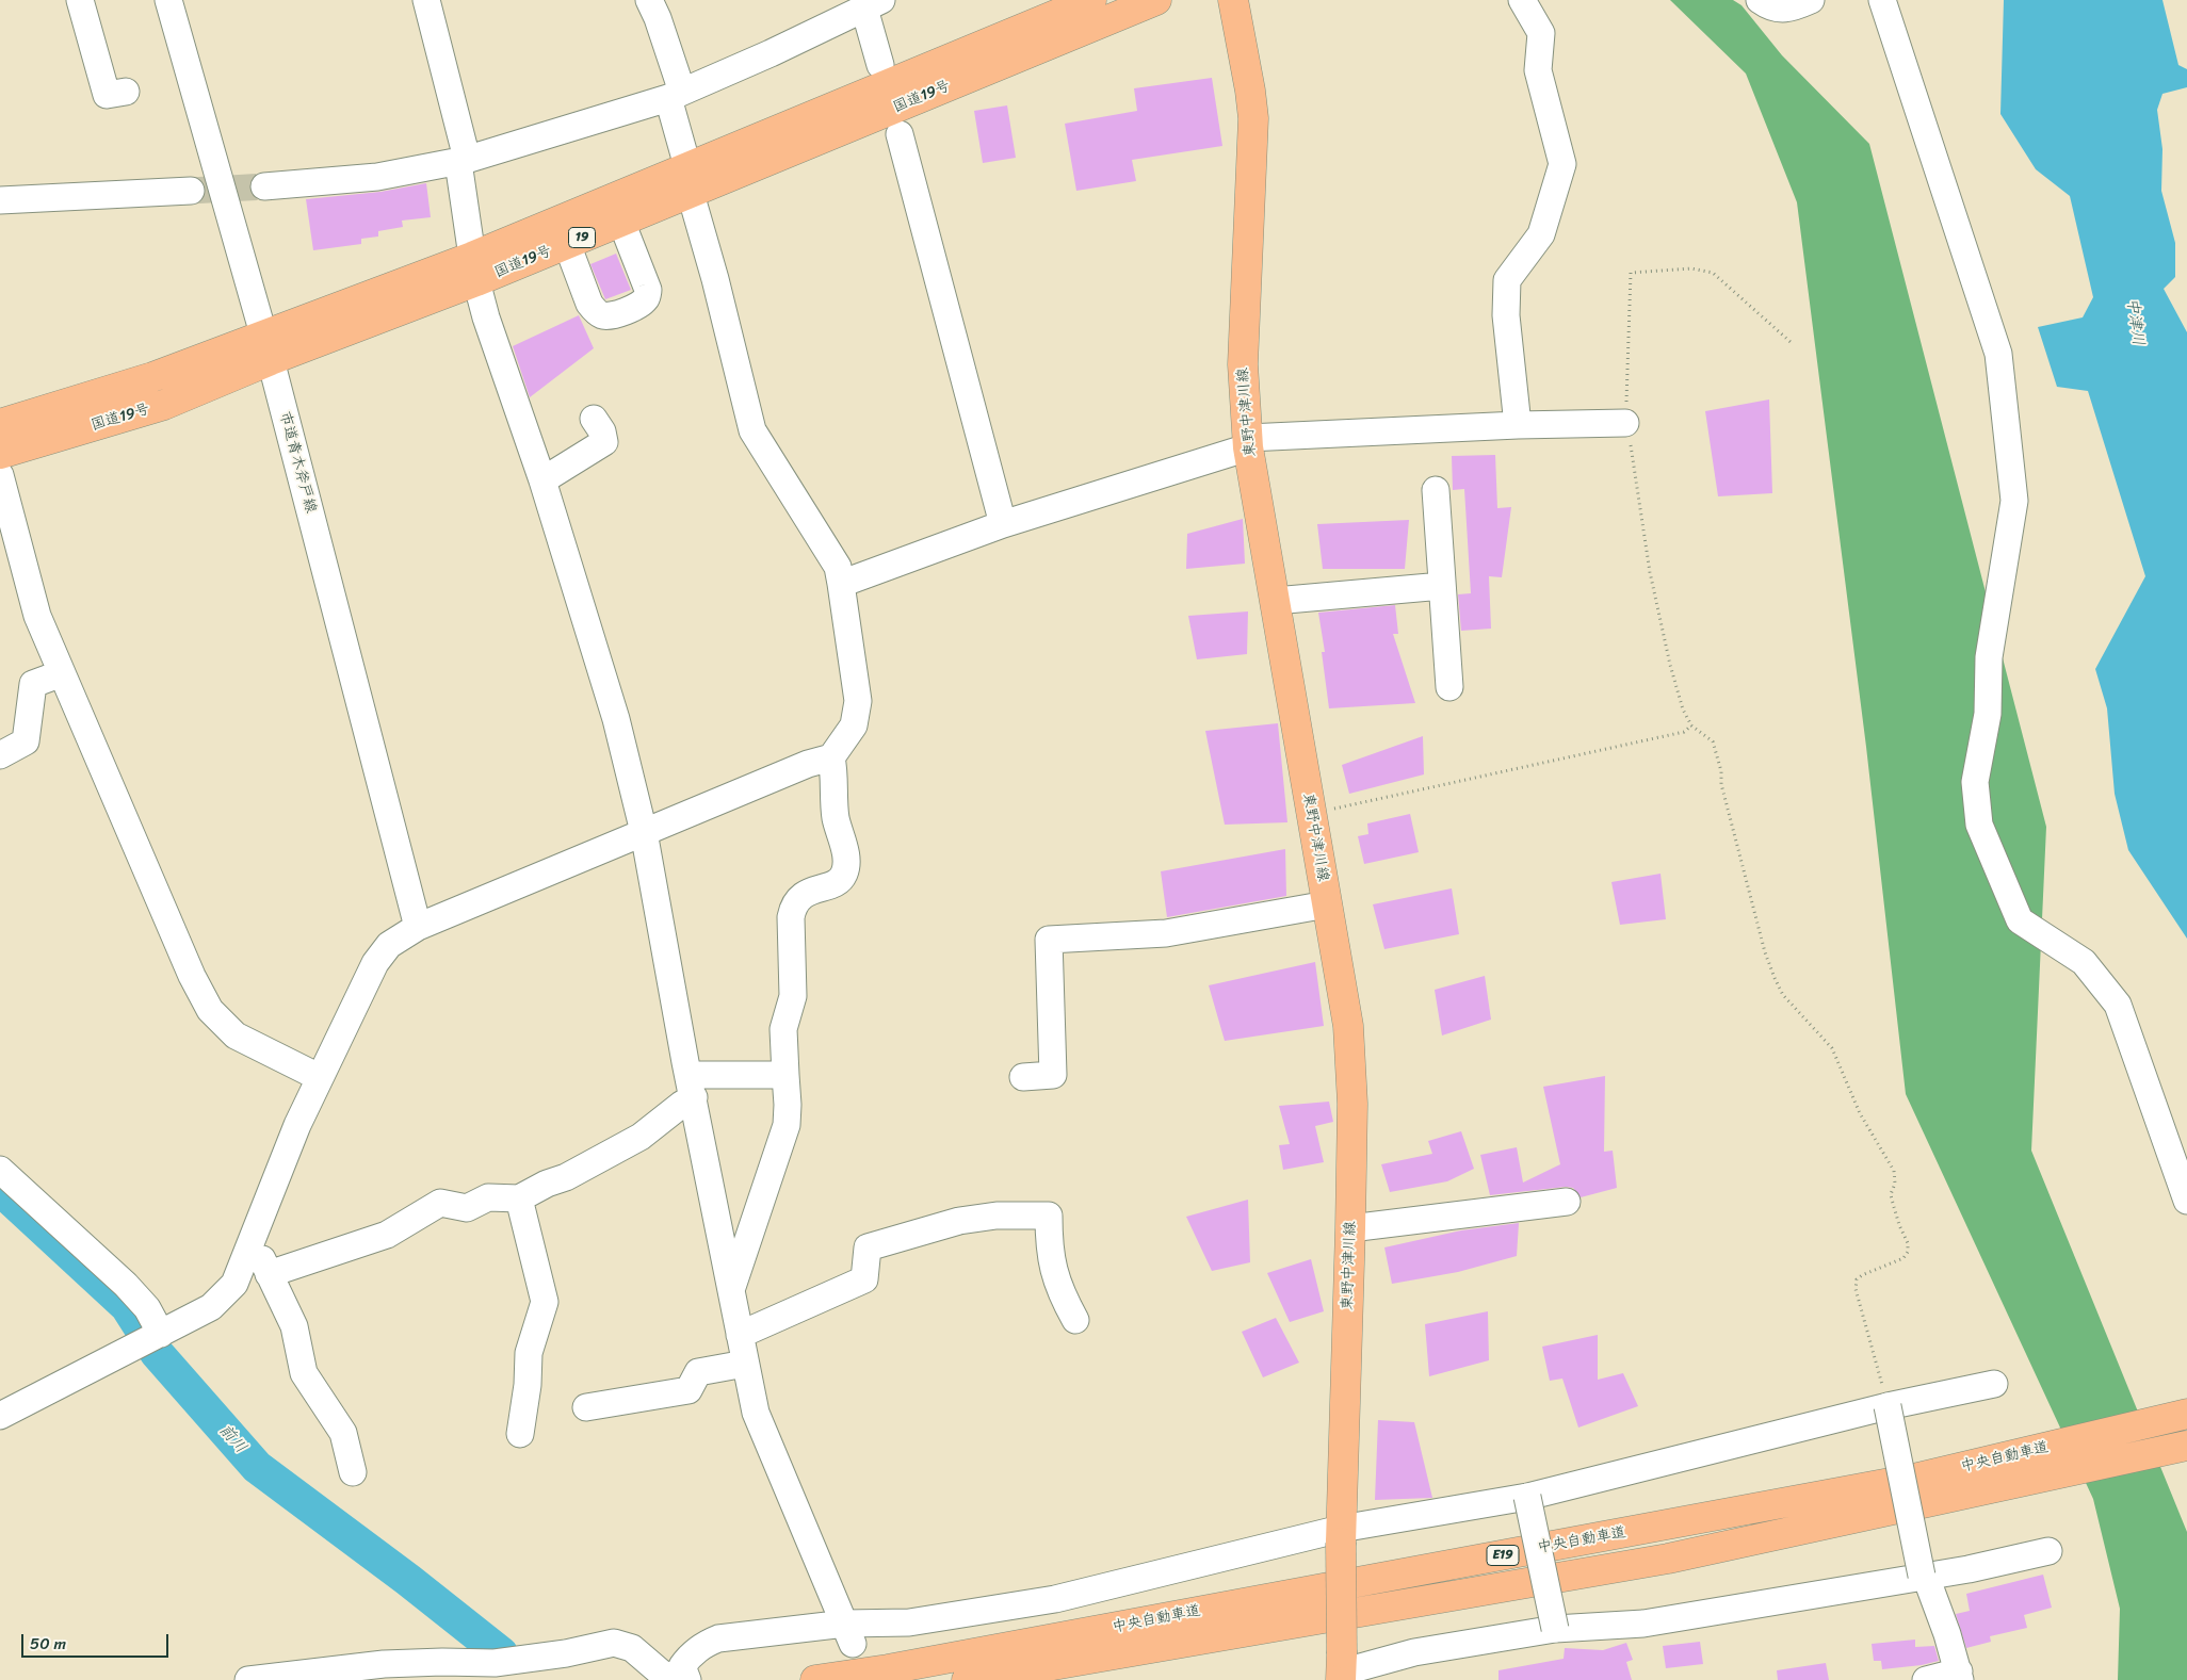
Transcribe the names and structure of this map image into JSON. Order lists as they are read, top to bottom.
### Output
{
  "streets": {
    "main road": [
      "国道19号",
      "19",
      "東野中津川線",
      "中央自動車道",
      "E19"
    ],
    "street": ["市道青木斧戸線"]
  },
  "crossings": [
    ["国道19号", "市道青木斧戸線"]
  ],
  "water": ["中津川", "前川"],
  "scale_bar": "50 m"
}
